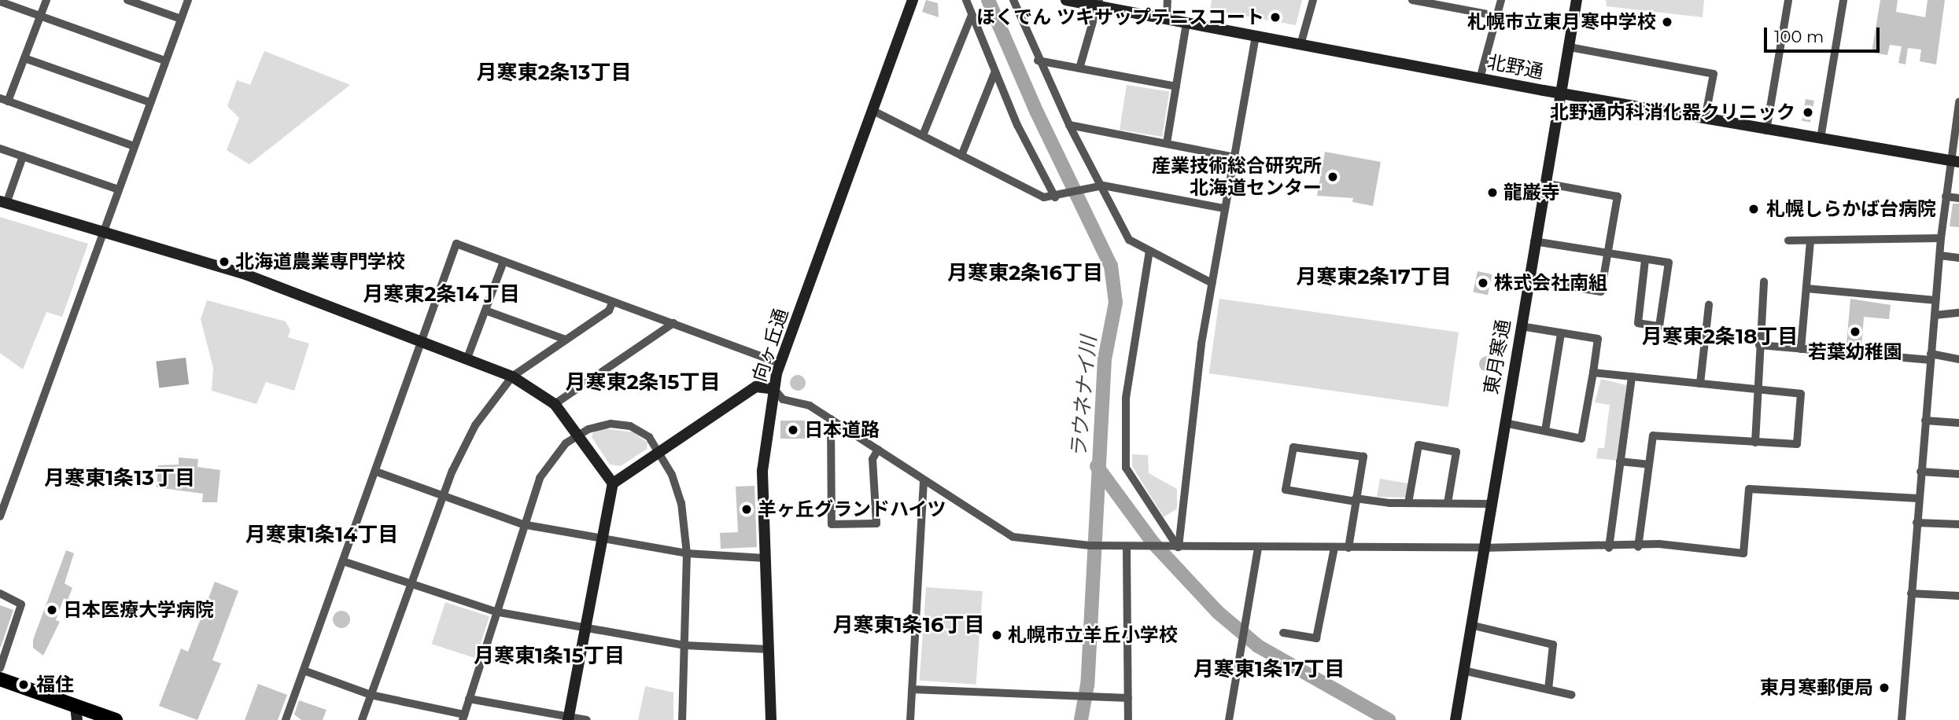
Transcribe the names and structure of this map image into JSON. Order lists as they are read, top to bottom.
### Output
{
  "streets": {
    "street": ["北野通", "向ヶ丘通", "東月寒通"]
  },
  "crossings": [
    ["北野通", "東月寒通"]
  ],
  "districts": [
    "月寒東2条13丁目",
    "月寒東2条16丁目",
    "月寒東2条17丁目",
    "月寒東2条14丁目",
    "月寒東2条18丁目",
    "月寒東2条15丁目",
    "月寒東1条13丁目",
    "月寒東1条14丁目",
    "月寒東1条16丁目",
    "月寒東1条15丁目",
    "月寒東1条17丁目"
  ],
  "water": ["ラウネナイ川"],
  "places": [
    "ほくでん ツキサップテニスコート",
    "札幌市立東月寒中学校",
    "北野通内科消化器クリニック",
    "産業技術総合研究所 北海道センター",
    "龍巌寺",
    "札幌しらかば台病院",
    "北海道農業専門学校",
    "株式会社南組",
    "若葉幼稚園",
    "日本道路",
    "羊ヶ丘グランドハイツ",
    "日本医療大学病院",
    "札幌市立羊丘小学校",
    "福住",
    "東月寒郵便局"
  ],
  "scale_bar": "100 m"
}
